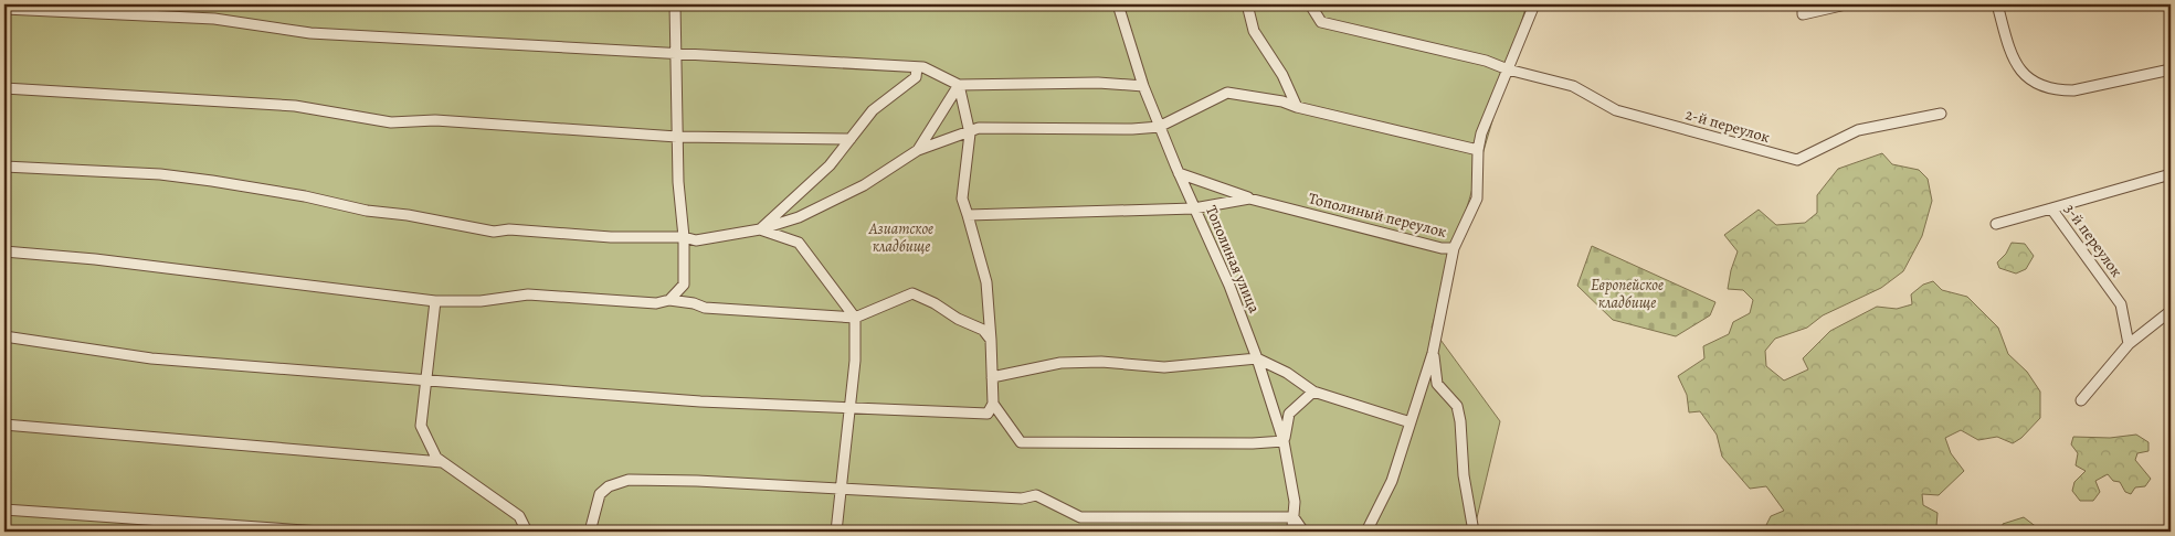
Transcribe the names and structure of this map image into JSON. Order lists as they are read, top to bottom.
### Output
{
  "streets": {
    "street": [
      "2-й переулок",
      "Тополиный переулок",
      "3-й переулок",
      "Тополиная улица"
    ]
  },
  "crossings": [
    ["Тополиный переулок", "Тополиная улица"]
  ],
  "parks": ["Азиатское кладбище", "Европейское кладбище"]
}
